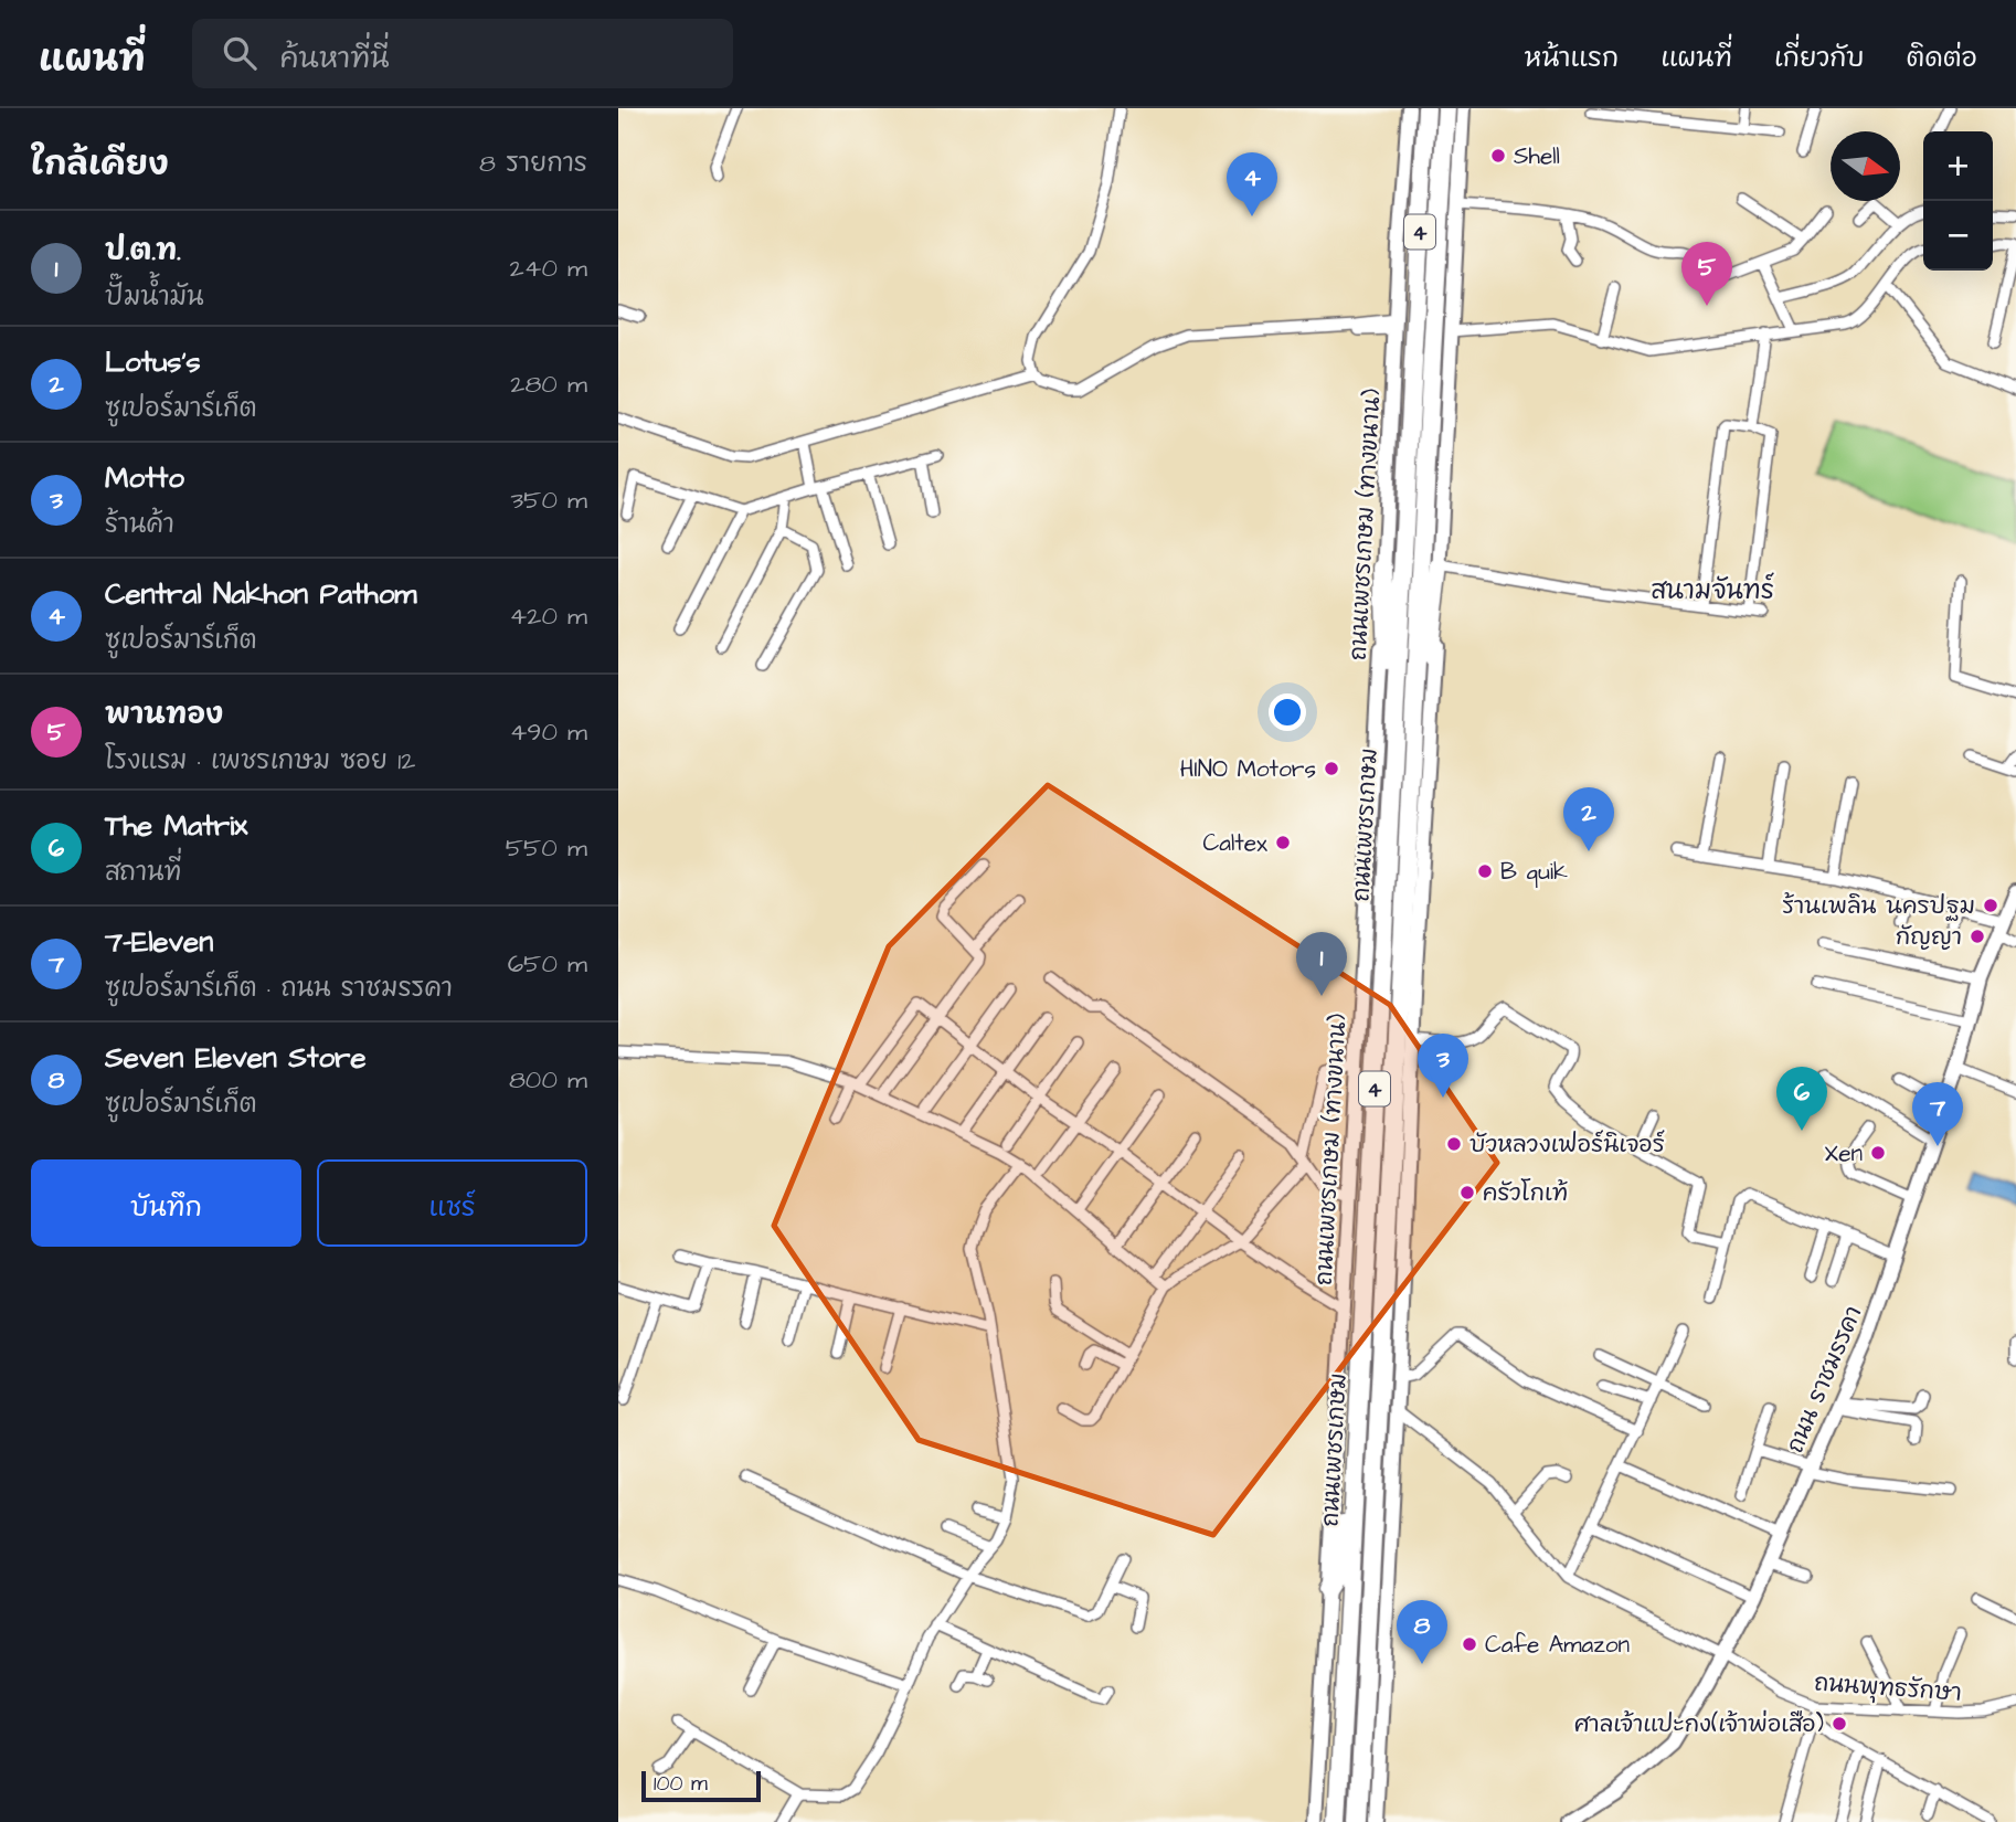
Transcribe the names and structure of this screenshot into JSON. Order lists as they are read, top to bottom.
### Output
{
  "streets": {
    "highway": ["4", "ถนนเพชรเกษม"],
    "main road": ["ถนนเพชรเกษม (ทางขนาน)", "ถนน ราชมรรคา"],
    "street": ["ถนนพุทธรักษา"]
  },
  "crossings": [
    ["ถนน ราชมรรคา", "ถนนพุทธรักษา"]
  ],
  "districts": ["สนามจันทร์"],
  "places": [
    "Shell",
    "HINO Motors",
    "Caltex",
    "B quik",
    "ร้านเพลิน นครปฐม",
    "กัญญา",
    "บัวหลวงเฟอร์นิเจอร์",
    "Xen",
    "ครัวโกเท้",
    "Cafe Amazon",
    "ศาลเจ้าแปะกง(เจ้าพ่อเสือ)"
  ],
  "scale_bar": "100 m",
  "north": "right",
  "page": {
    "header": "แผนที่",
    "search": "ค้นหาที่นี่",
    "nav": [
      "หน้าแรก",
      "แผนที่",
      "เกี่ยวกับ",
      "ติดต่อ"
    ],
    "heading": ["ใกล้เคียง", "8 รายการ"],
    "map_buttons": ["+", "−"],
    "pins": [
      "4",
      "5",
      "2",
      "1",
      "3",
      "6",
      "7",
      "8"
    ],
    "list": [
      {
        "mark": "1",
        "name": "ป.ต.ท.",
        "note": "ปั๊มน้ำมัน",
        "value": "240 m"
      },
      {
        "mark": "2",
        "name": "Lotus's",
        "note": "ซูเปอร์มาร์เก็ต",
        "value": "280 m"
      },
      {
        "mark": "3",
        "name": "Motto",
        "note": "ร้านค้า",
        "value": "350 m"
      },
      {
        "mark": "4",
        "name": "Central Nakhon Pathom",
        "note": "ซูเปอร์มาร์เก็ต",
        "value": "420 m"
      },
      {
        "mark": "5",
        "name": "พานทอง",
        "note": "โรงแรม · เพชรเกษม ซอย 12",
        "value": "490 m"
      },
      {
        "mark": "6",
        "name": "The Matrix",
        "note": "สถานที่",
        "value": "550 m"
      },
      {
        "mark": "7",
        "name": "7-Eleven",
        "note": "ซูเปอร์มาร์เก็ต · ถนน ราชมรรคา",
        "value": "650 m"
      },
      {
        "mark": "8",
        "name": "Seven Eleven Store",
        "note": "ซูเปอร์มาร์เก็ต",
        "value": "800 m"
      }
    ],
    "buttons": ["บันทึก", "แชร์"],
    "scale": "100 m"
  }
}
